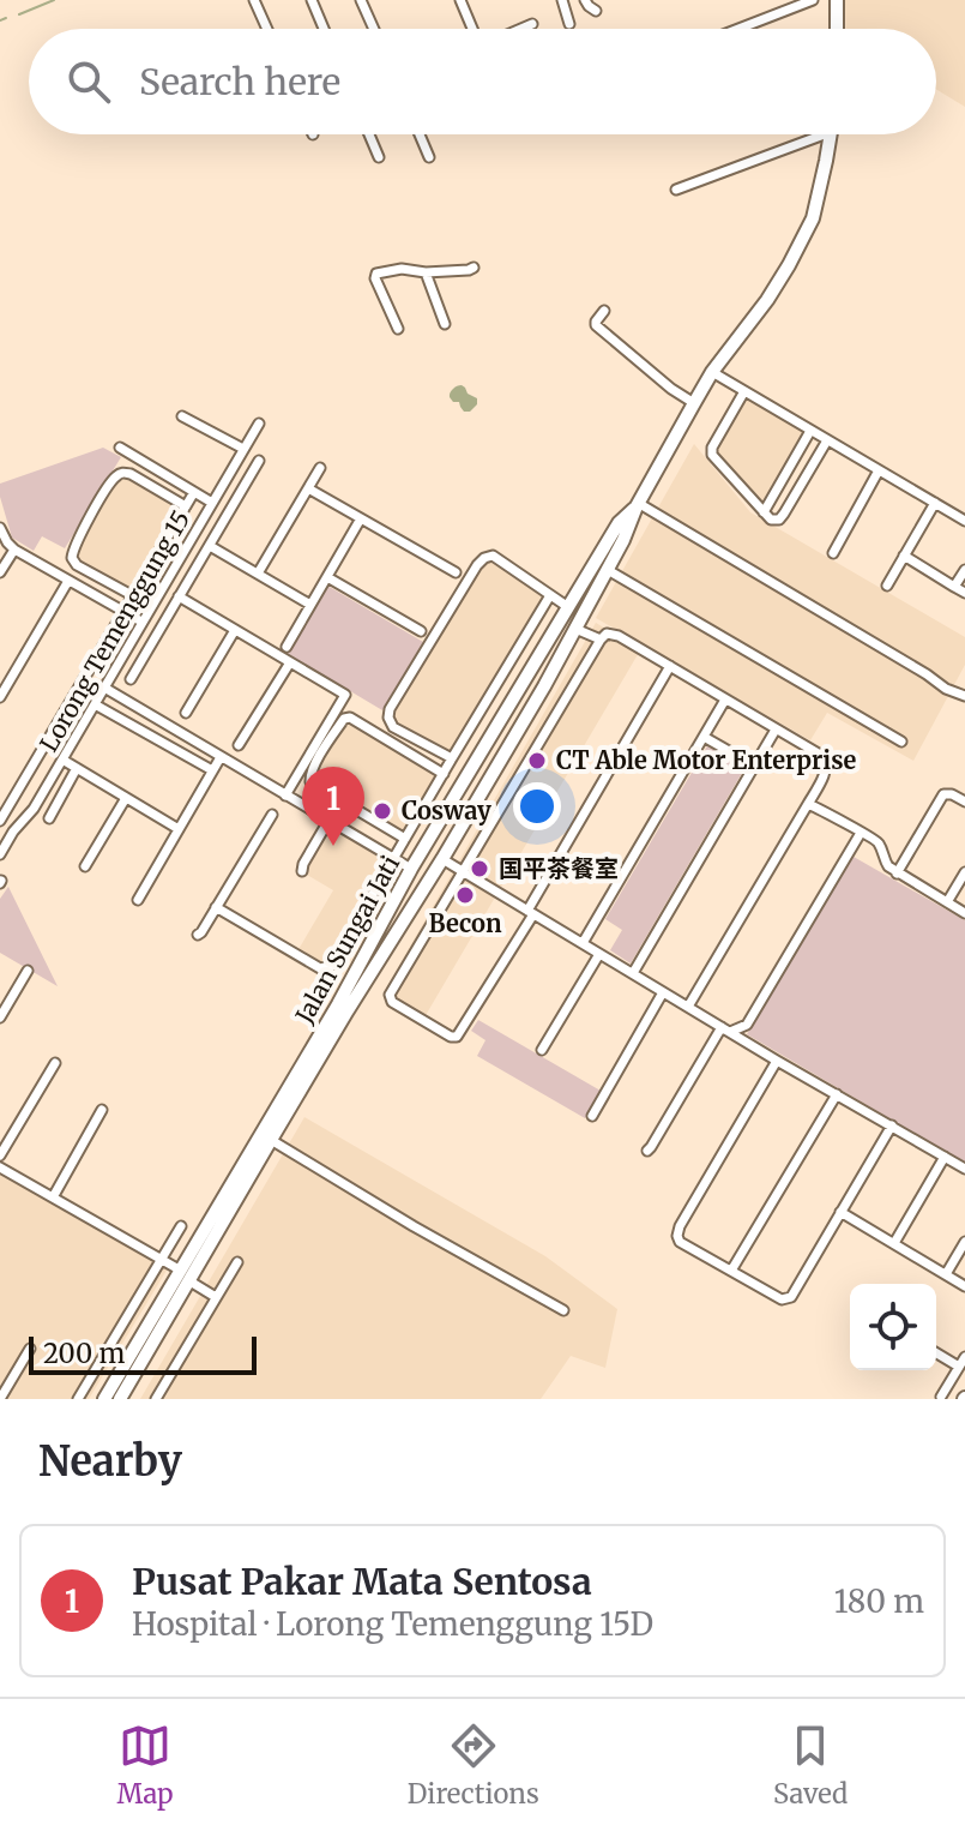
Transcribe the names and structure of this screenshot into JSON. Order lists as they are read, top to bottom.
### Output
{
  "streets": {
    "main road": ["Jalan Sungai Jati"],
    "street": ["Lorong Temenggung 15"]
  },
  "places": [
    "CT Able Motor Enterprise",
    "Cosway",
    "国平茶餐室",
    "Becon"
  ],
  "scale_bar": "200 m",
  "page": {
    "search": "Search here",
    "pins": "1",
    "scale": "200 m",
    "heading": "Nearby",
    "list": [
      {
        "mark": "1",
        "name": "Pusat Pakar Mata Sentosa",
        "note": "Hospital · Lorong Temenggung 15D",
        "value": "180 m"
      }
    ],
    "nav": ["Map", "Directions", "Saved"]
  }
}
